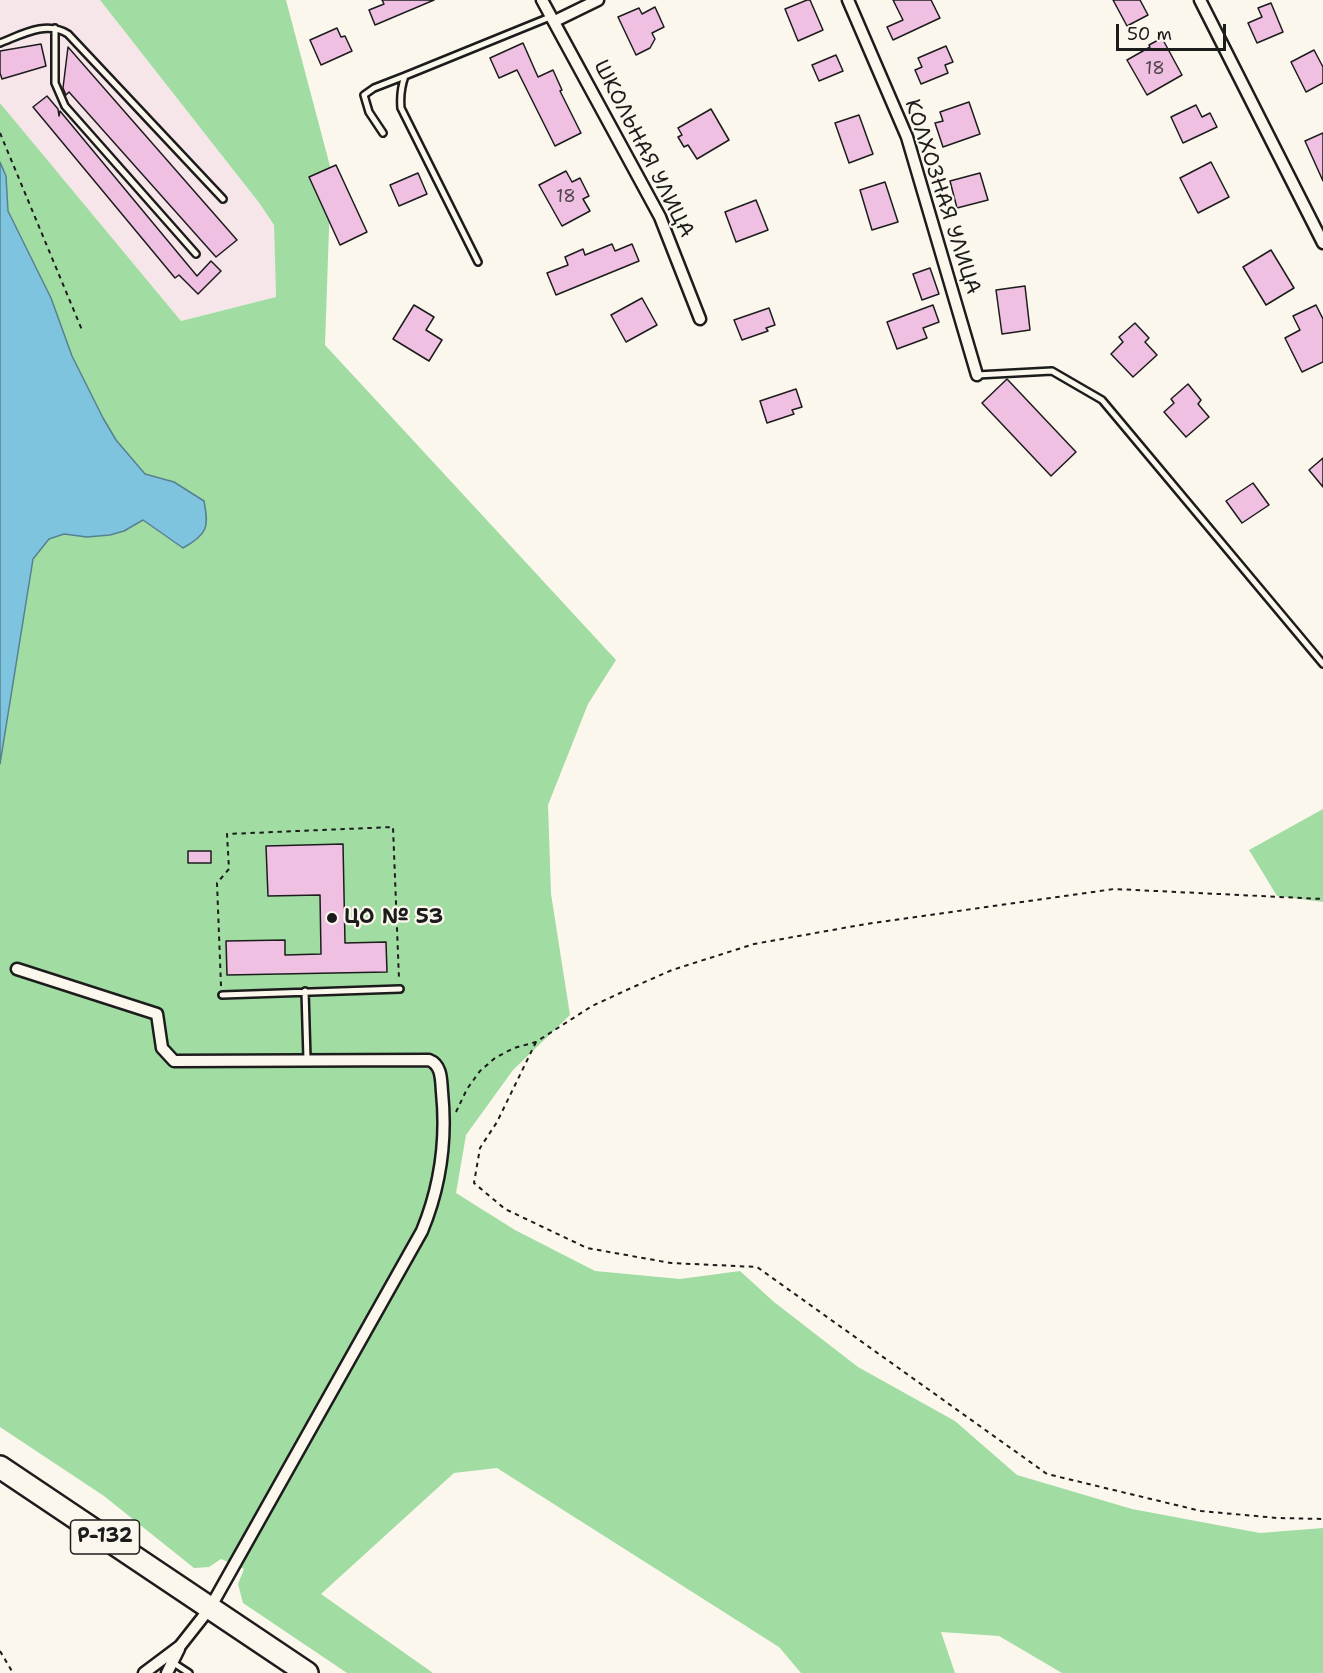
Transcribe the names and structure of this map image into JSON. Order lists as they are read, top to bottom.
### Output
{
  "streets": {
    "highway": ["Р-132"],
    "street": ["ШКОЛЬНАЯ УЛИЦА", "КОЛХОЗНАЯ УЛИЦА"]
  },
  "places": ["ЦО № 53"],
  "house_numbers": ["18", "18"],
  "scale_bar": "50 m"
}
